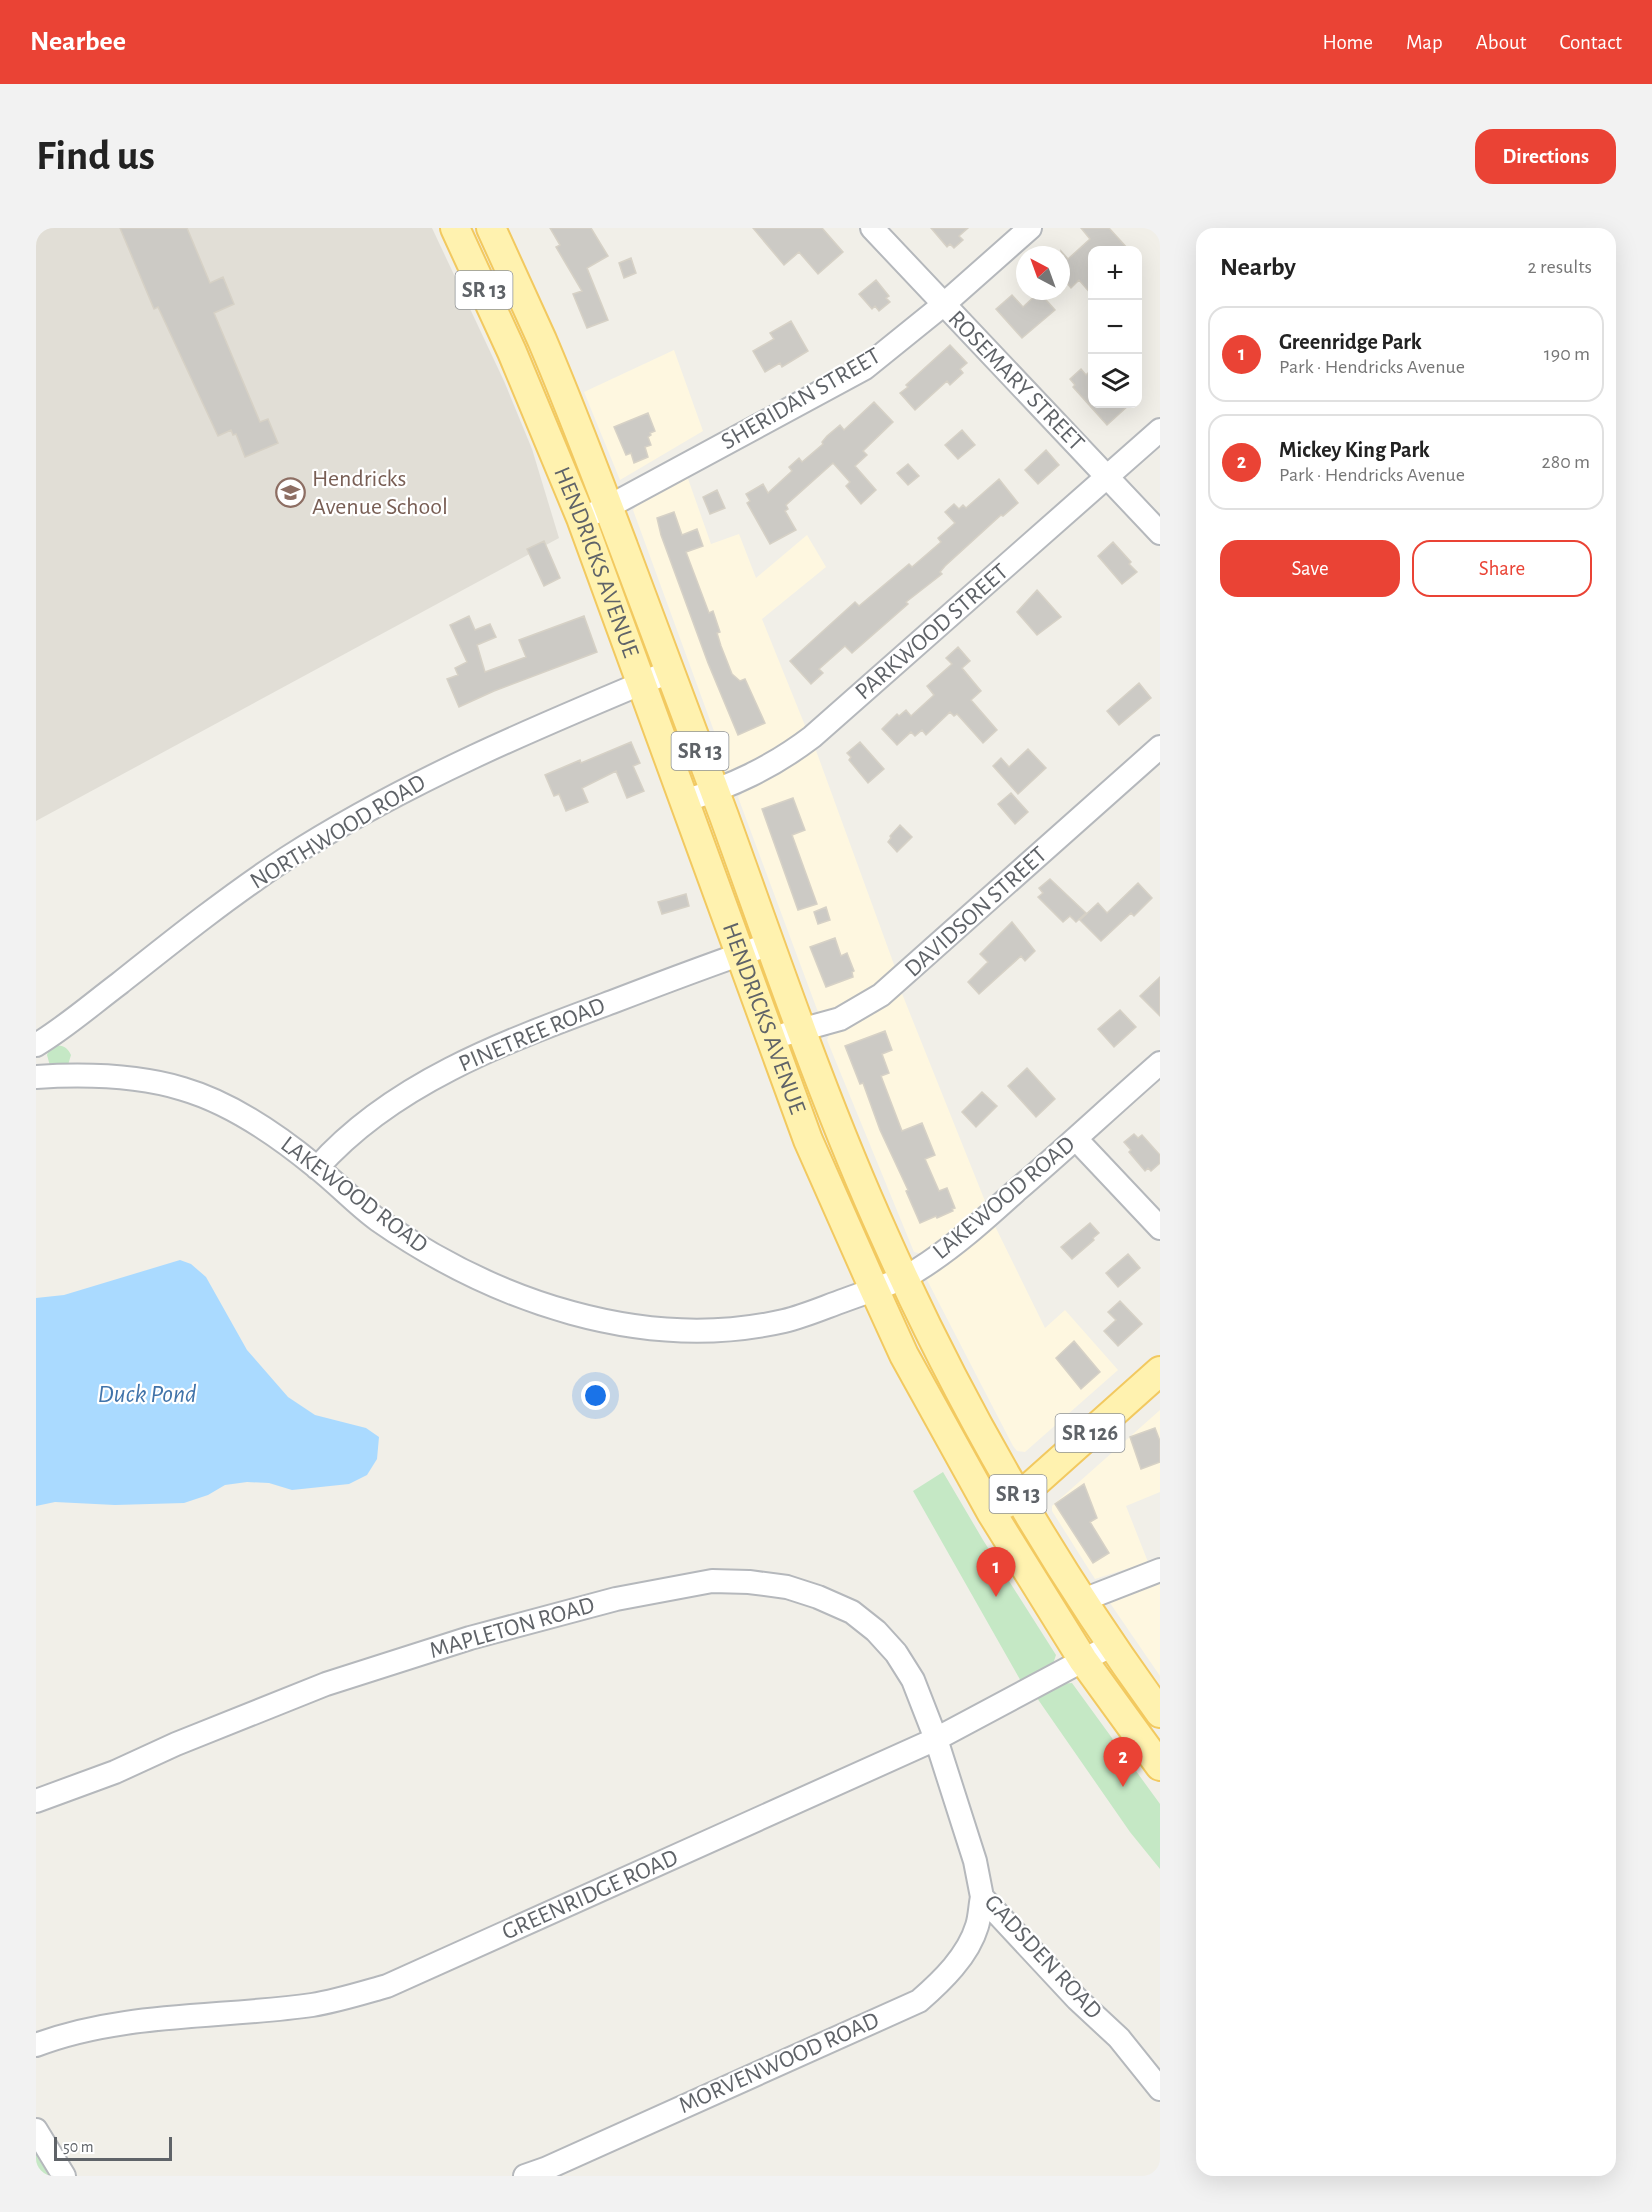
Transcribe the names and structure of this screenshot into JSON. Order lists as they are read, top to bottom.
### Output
{
  "streets": {
    "main road": ["SR 13", "HENDRICKS AVENUE", "SR 126"],
    "street": [
      "ROSEMARY STREET",
      "SHERIDAN STREET",
      "PARKWOOD STREET",
      "NORTHWOOD ROAD",
      "DAVIDSON STREET",
      "PINETREE ROAD",
      "LAKEWOOD ROAD",
      "MAPLETON ROAD",
      "GREENRIDGE ROAD",
      "GADSDEN ROAD",
      "MORVENWOOD ROAD"
    ]
  },
  "crossings": [
    ["ROSEMARY STREET", "SHERIDAN STREET"],
    ["ROSEMARY STREET", "PARKWOOD STREET"],
    ["SHERIDAN STREET", "HENDRICKS AVENUE"],
    ["HENDRICKS AVENUE", "PARKWOOD STREET"],
    ["HENDRICKS AVENUE", "NORTHWOOD ROAD"],
    ["HENDRICKS AVENUE", "DAVIDSON STREET"],
    ["HENDRICKS AVENUE", "PINETREE ROAD"],
    ["HENDRICKS AVENUE", "LAKEWOOD ROAD"],
    ["HENDRICKS AVENUE", "SR 126"],
    ["HENDRICKS AVENUE", "GREENRIDGE ROAD"],
    ["PINETREE ROAD", "LAKEWOOD ROAD"],
    ["MAPLETON ROAD", "GREENRIDGE ROAD"],
    ["MAPLETON ROAD", "GADSDEN ROAD"],
    ["GREENRIDGE ROAD", "GADSDEN ROAD"],
    ["GADSDEN ROAD", "MORVENWOOD ROAD"]
  ],
  "water": ["Duck Pond"],
  "places": {
    "school or university": ["Hendricks Avenue School"]
  },
  "scale_bar": "50 m",
  "north": "top left",
  "page": {
    "header": "Nearbee",
    "nav": [
      "Home",
      "Map",
      "About",
      "Contact"
    ],
    "buttons": [
      "Directions",
      ["Save", "Share"]
    ],
    "title": "Find us",
    "heading": ["Nearby", "2 results"],
    "map_buttons": ["+", "−"],
    "list": [
      {
        "mark": "1",
        "name": "Greenridge Park",
        "note": "Park · Hendricks Avenue",
        "value": "190 m"
      },
      {
        "mark": "2",
        "name": "Mickey King Park",
        "note": "Park · Hendricks Avenue",
        "value": "280 m"
      }
    ],
    "pins": ["1", "2"],
    "scale": "50 m"
  }
}
